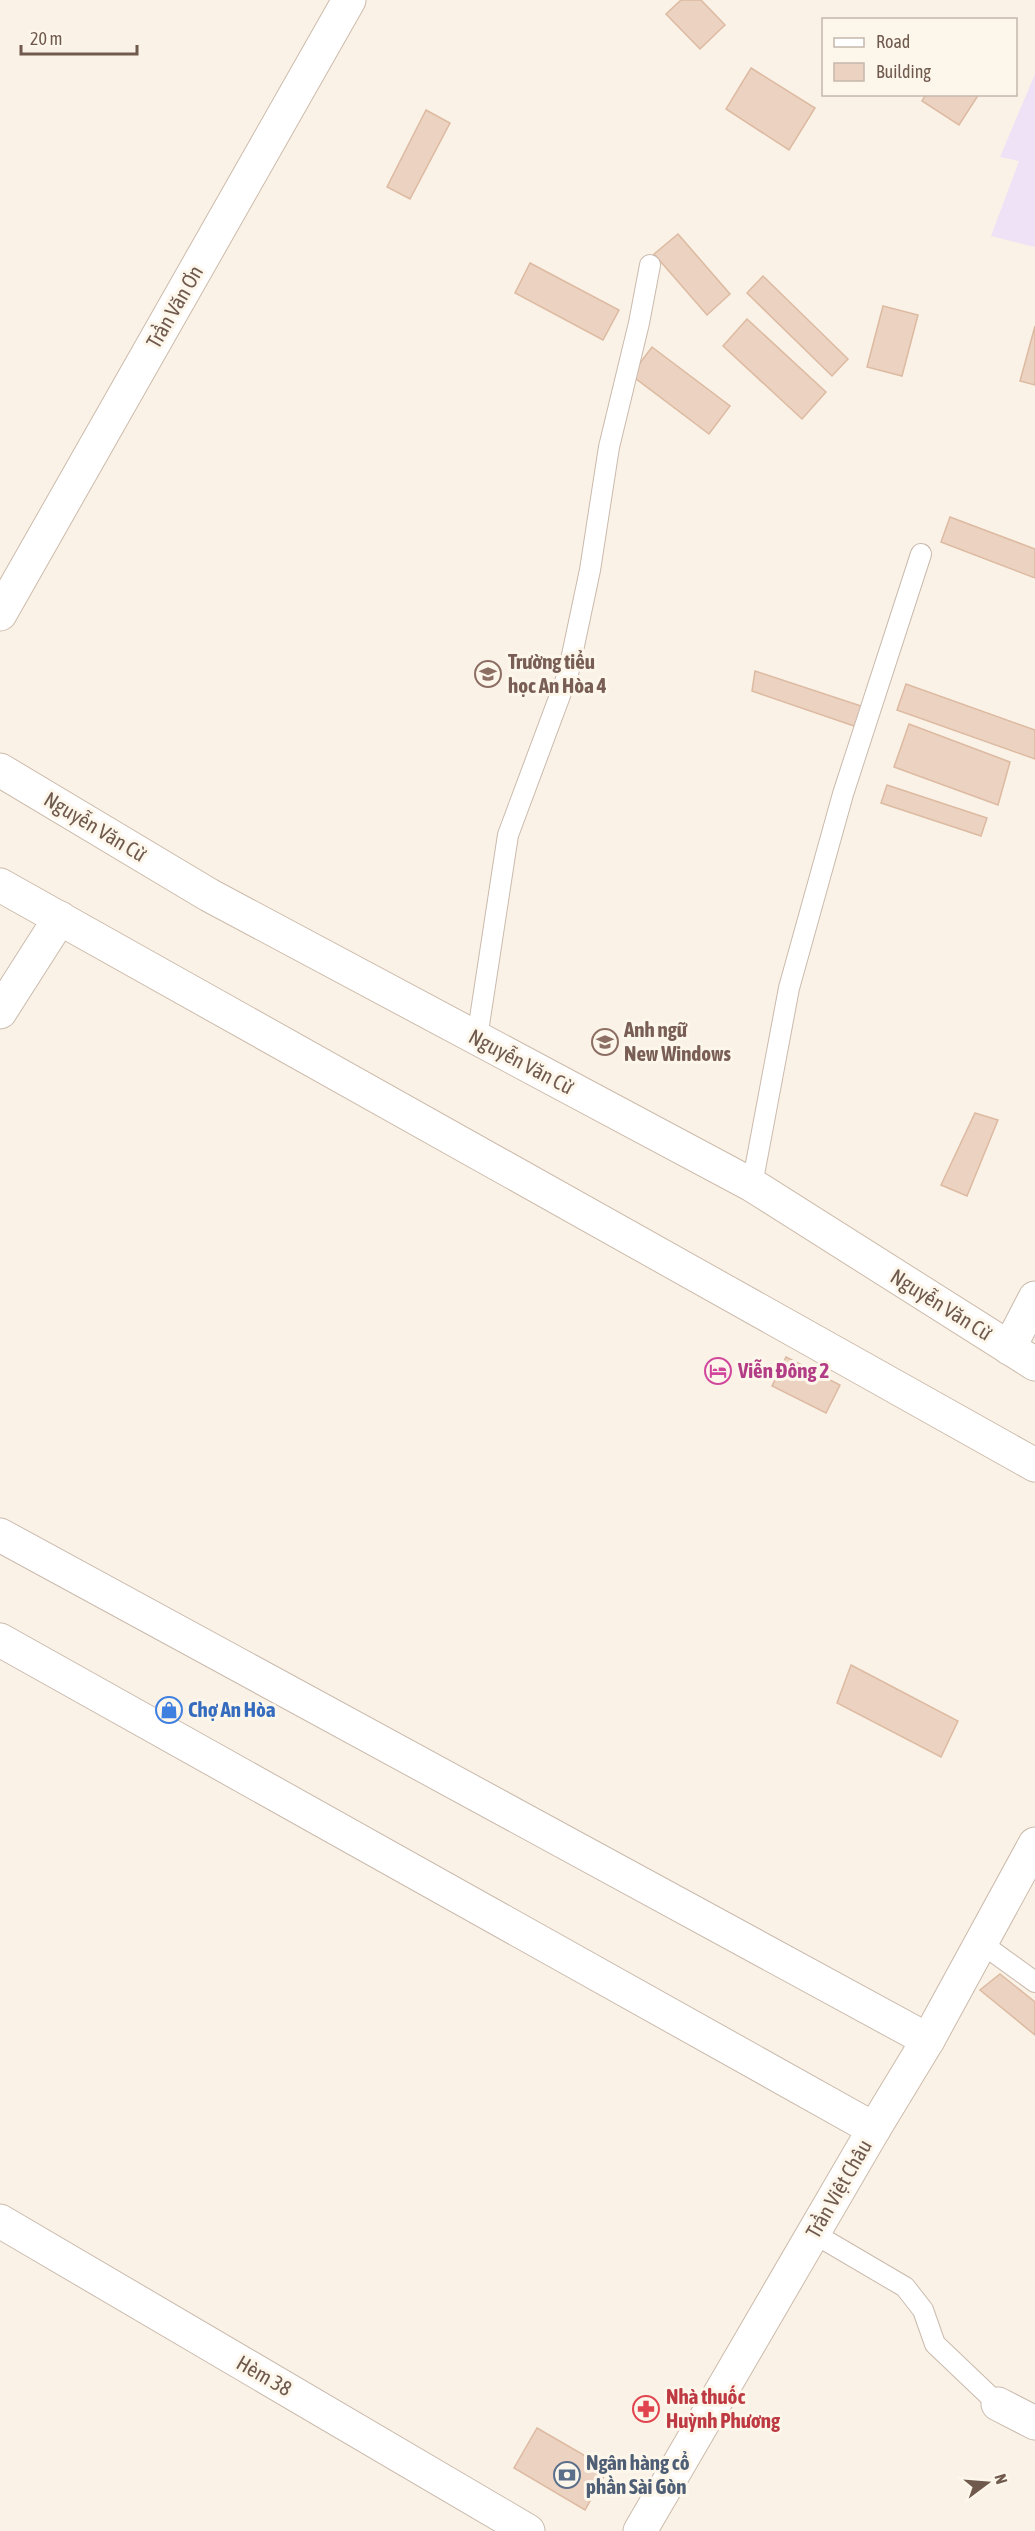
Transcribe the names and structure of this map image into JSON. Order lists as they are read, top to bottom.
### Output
{
  "streets": {
    "street": [
      "Trần Văn Ơn",
      "Nguyễn Văn Cừ",
      "Trần Việt Châu",
      "Hèm 38"
    ]
  },
  "places": {
    "school or university": ["Trường tiểu học An Hòa 4", "Anh ngữ New Windows"],
    "hotel": ["Viễn Đông 2"],
    "shop": ["Chợ An Hòa"],
    "pharmacy": ["Nhà thuốc Huỳnh Phương"],
    "bank": ["Ngân hàng cổ phần Sài Gòn"]
  },
  "legend": ["Road", "Building"],
  "scale_bar": "20 m",
  "north": "right"
}
